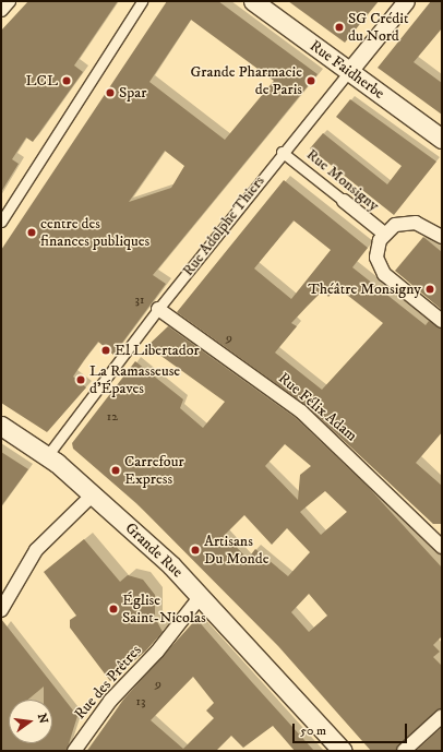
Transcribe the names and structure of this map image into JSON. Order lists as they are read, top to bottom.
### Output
{
  "streets": {
    "main road": ["Rue Faidherbe", "Grande Rue"],
    "street": [
      "Rue Monsigny",
      "Rue Adolphe Thiers",
      "Rue Félix Adam",
      "Rue des Prêtres"
    ]
  },
  "crossings": [
    ["Rue Faidherbe", "Rue Adolphe Thiers"],
    ["Rue Monsigny", "Rue Adolphe Thiers"],
    ["Rue Adolphe Thiers", "Rue Félix Adam"],
    ["Rue Adolphe Thiers", "Grande Rue"],
    ["Grande Rue", "Rue des Prêtres"]
  ],
  "places": [
    "SG Crédit du Nord",
    "LCL",
    "Grande Pharmacie de Paris",
    "Spar",
    "centre des finances publiques",
    "Théâtre Monsigny",
    "El Libertador",
    "La Ramasseuse d'Épaves",
    "Carrefour Express",
    "Artisans Du Monde",
    "Église Saint-Nicolas"
  ],
  "house_numbers": [
    "31",
    "9",
    "12",
    "9",
    "13"
  ],
  "scale_bar": "50 m",
  "north": "right"
}
